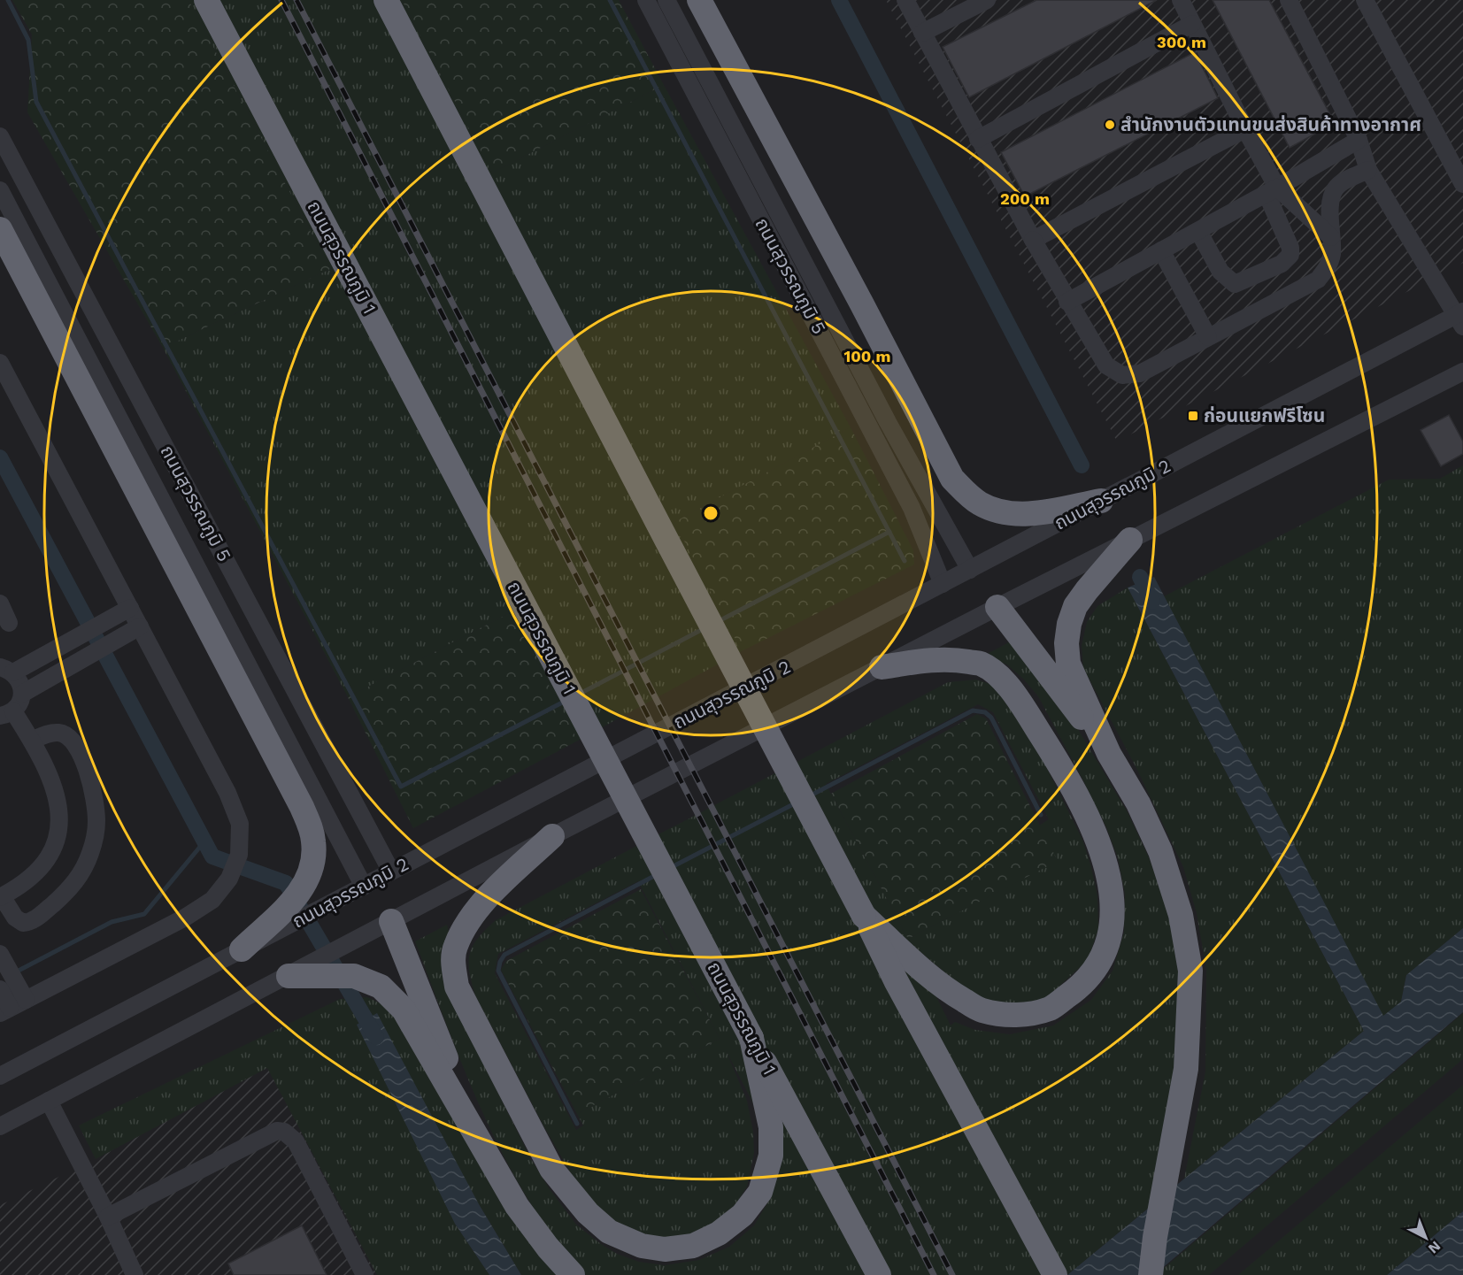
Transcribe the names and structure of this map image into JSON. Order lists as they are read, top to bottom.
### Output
{
  "streets": {
    "highway": ["ถนนสุวรรณภูมิ 1"],
    "street": ["ถนนสุวรรณภูมิ 5", "ถนนสุวรรณภูมิ 2"]
  },
  "crossings": [
    ["ถนนสุวรรณภูมิ 5", "ถนนสุวรรณภูมิ 2"]
  ],
  "places": {
    "other": ["สำนักงานตัวแทนขนส่งสินค้าทางอากาศ"],
    "transit": ["ก่อนแยกฟรีโซน"]
  },
  "north": "bottom right",
  "rings": ["300 m", "200 m", "100 m"]
}
